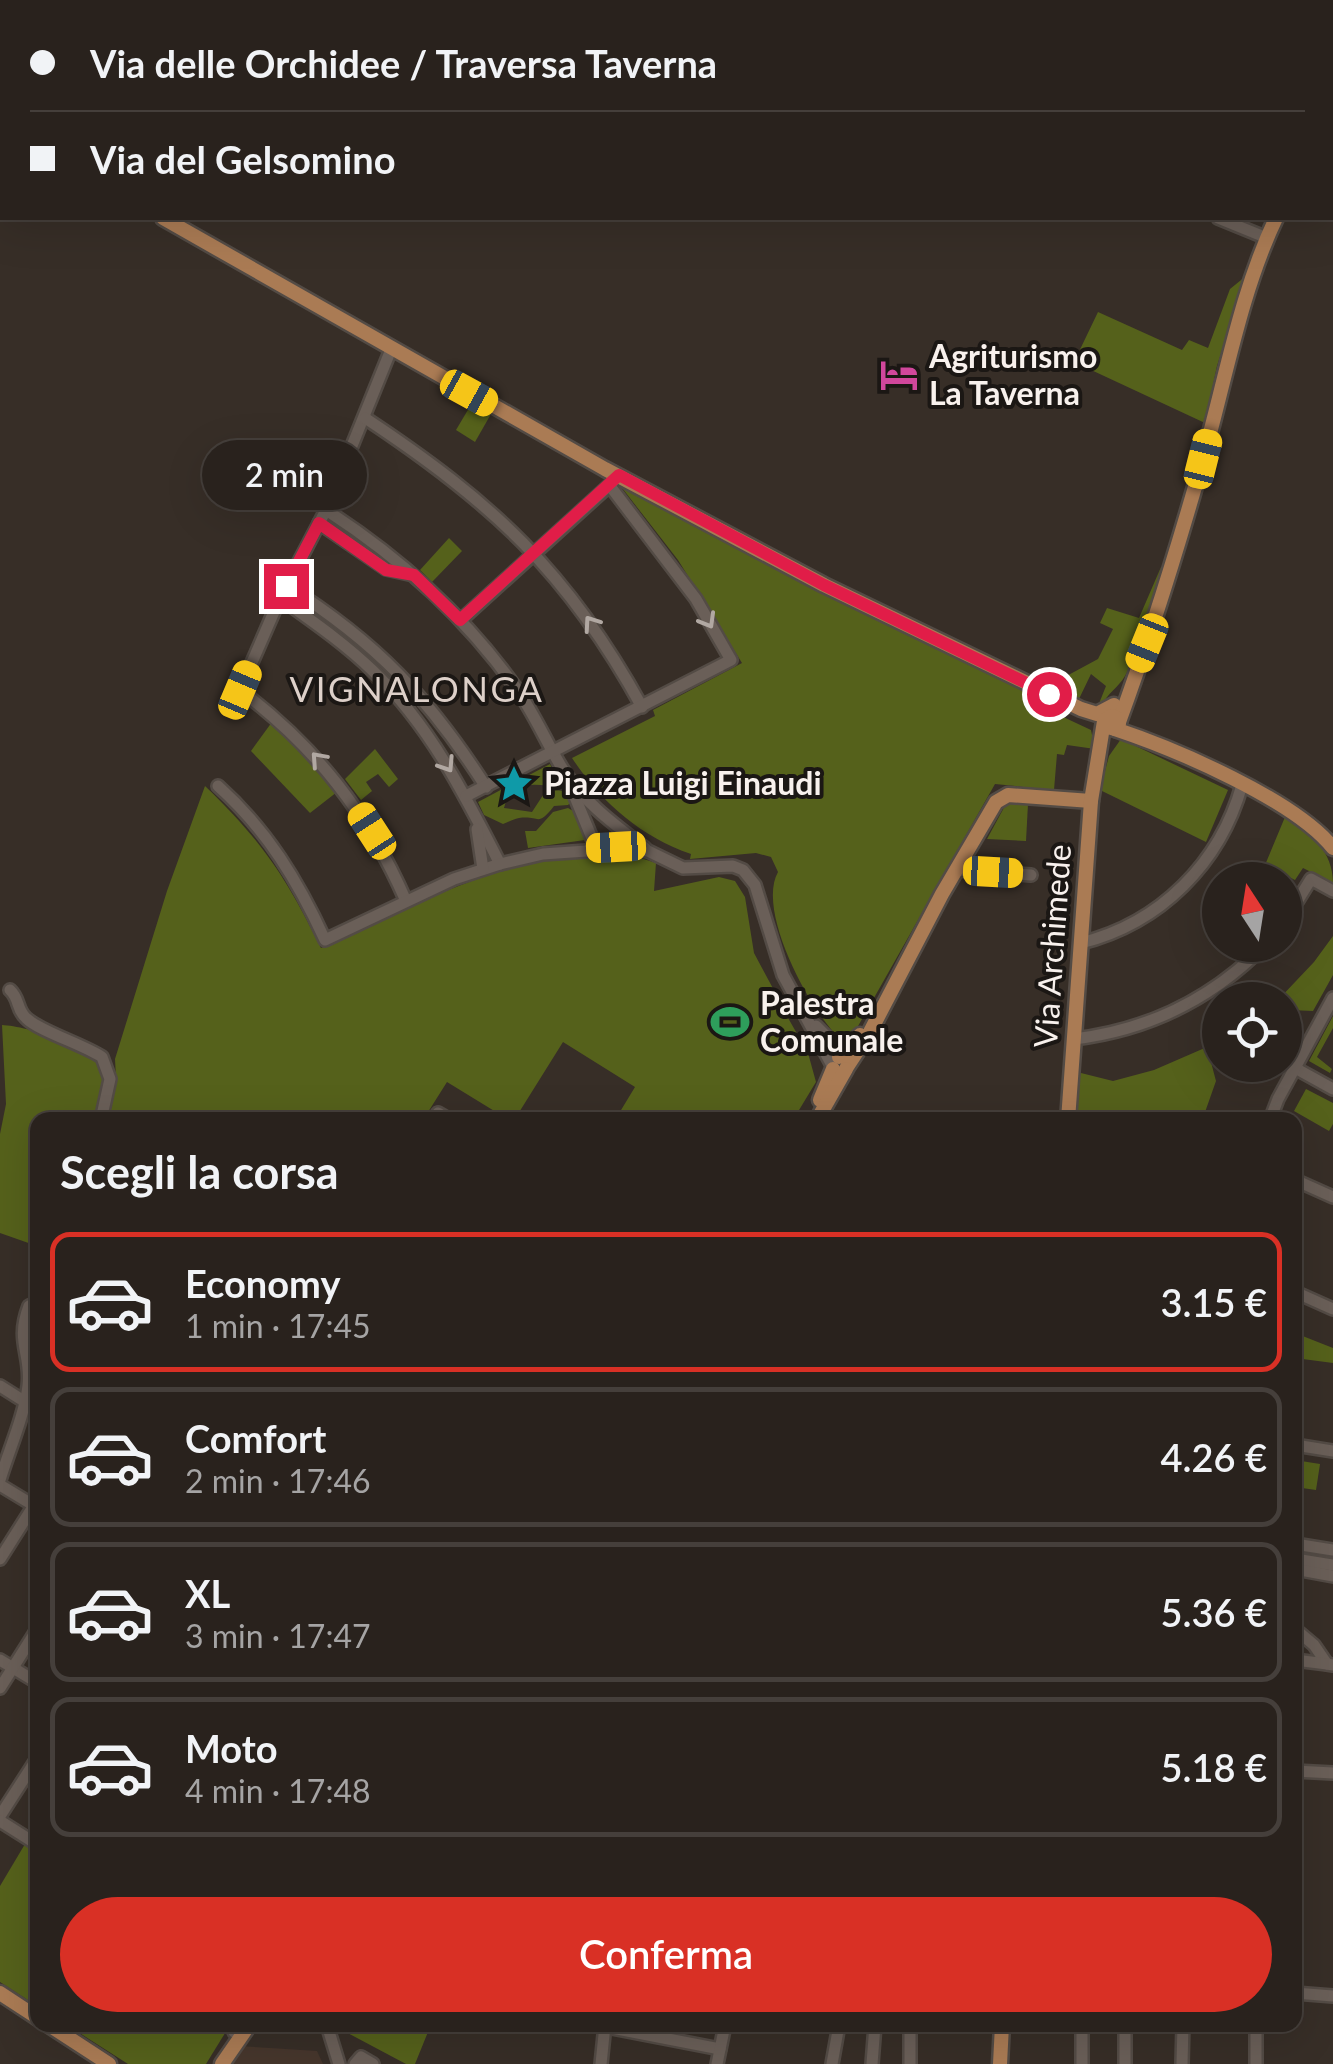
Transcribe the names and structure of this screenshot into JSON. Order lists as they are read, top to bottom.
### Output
{
  "streets": {
    "main road": ["Via Archimede"]
  },
  "districts": ["VIGNALONGA"],
  "places": {
    "hotel": ["Agriturismo La Taverna"],
    "place": ["Piazza Luigi Einaudi"],
    "sports": ["Palestra Comunale"]
  },
  "north": "top",
  "page": {
    "banner": ["Via delle Orchidee / Traversa Taverna", "Via del Gelsomino"],
    "bubble": "2 min",
    "heading": "Scegli la corsa",
    "list": [
      {
        "name": "Economy",
        "note": "1 min · 17:45",
        "value": "3.15 €"
      },
      {
        "name": "Comfort",
        "note": "2 min · 17:46",
        "value": "4.26 €"
      },
      {
        "name": "XL",
        "note": "3 min · 17:47",
        "value": "5.36 €"
      },
      {
        "name": "Moto",
        "note": "4 min · 17:48",
        "value": "5.18 €"
      }
    ],
    "buttons": "Conferma"
  }
}
